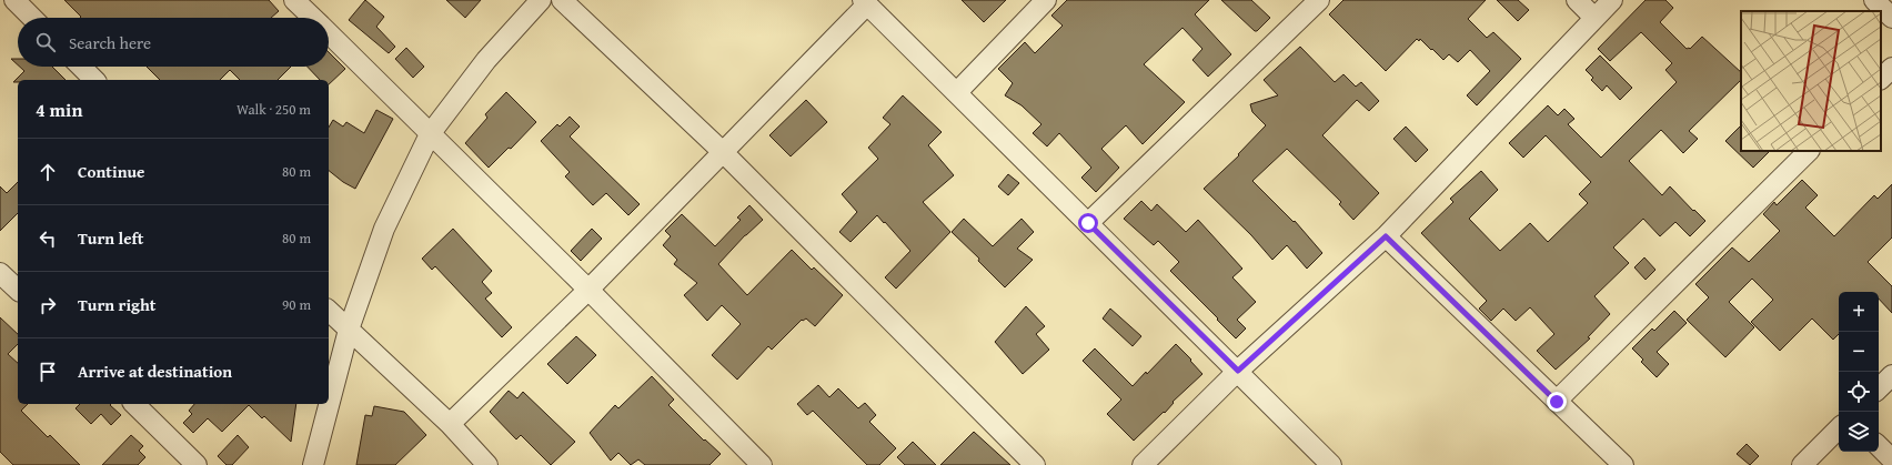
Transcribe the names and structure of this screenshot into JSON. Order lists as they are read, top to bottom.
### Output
{
  "page": {
    "search": "Search here",
    "heading": ["4 min", "Walk · 250 m"],
    "list": [
      ["Continue", "80 m"],
      ["Turn left", "80 m"],
      ["Turn right", "90 m"],
      "Arrive at destination"
    ],
    "map_buttons": ["+", "−"]
  }
}
